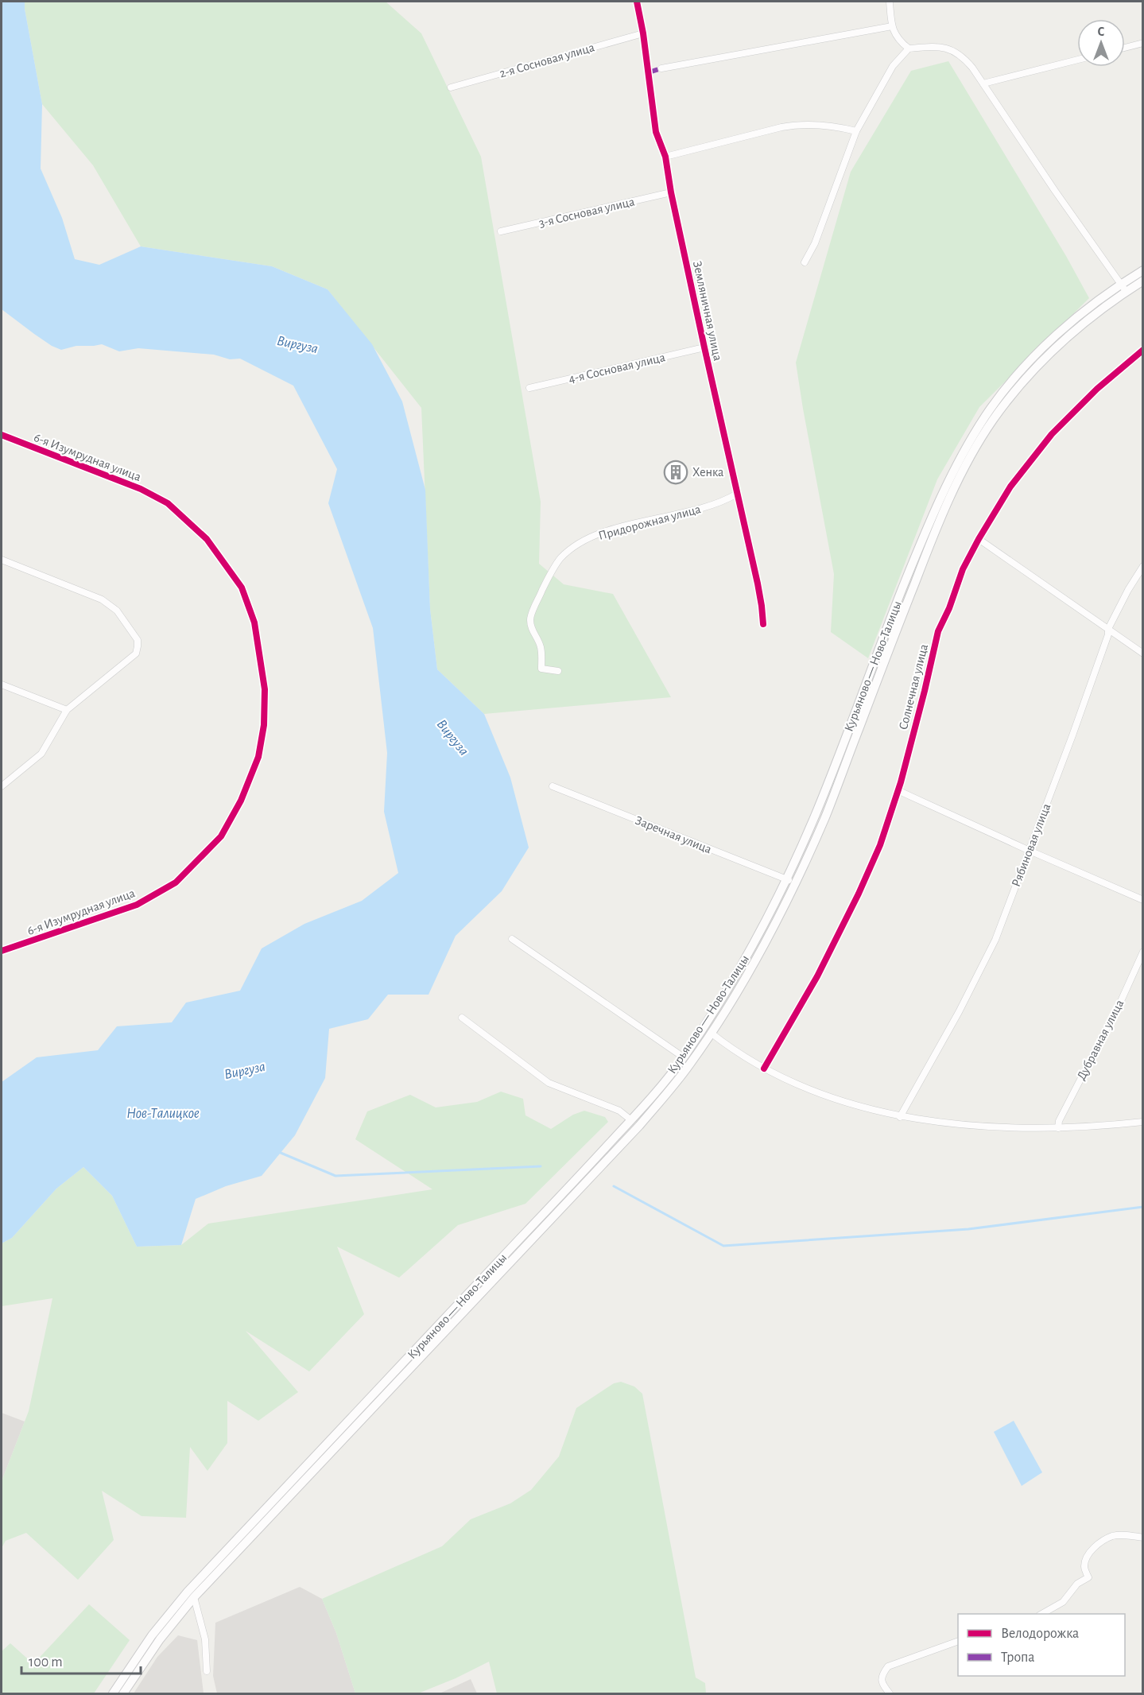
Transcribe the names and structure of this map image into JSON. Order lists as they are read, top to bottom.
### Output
{
  "streets": {
    "main road": ["Курьяново — Ново-Талицы"],
    "street": [
      "2-я Сосновая улица",
      "3-я Сосновая улица",
      "Земляничная улица",
      "4-я Сосновая улица",
      "6-я Изумрудная улица",
      "Придорожная улица",
      "Солнечная улица",
      "Заречная улица",
      "Рябиновая улица",
      "Дубравная улица"
    ]
  },
  "crossings": [
    ["2-я Сосновая улица", "Земляничная улица"],
    ["3-я Сосновая улица", "Земляничная улица"],
    ["Земляничная улица", "4-я Сосновая улица"],
    ["Земляничная улица", "Придорожная улица"],
    ["Курьяново — Ново-Талицы", "Заречная улица"]
  ],
  "water": ["Виргуза", "Нов-Талицкое"],
  "places": {
    "building": ["Хенка"]
  },
  "legend": ["Велодорожка", "Тропа"],
  "scale_bar": "100 m",
  "north": "top"
}
